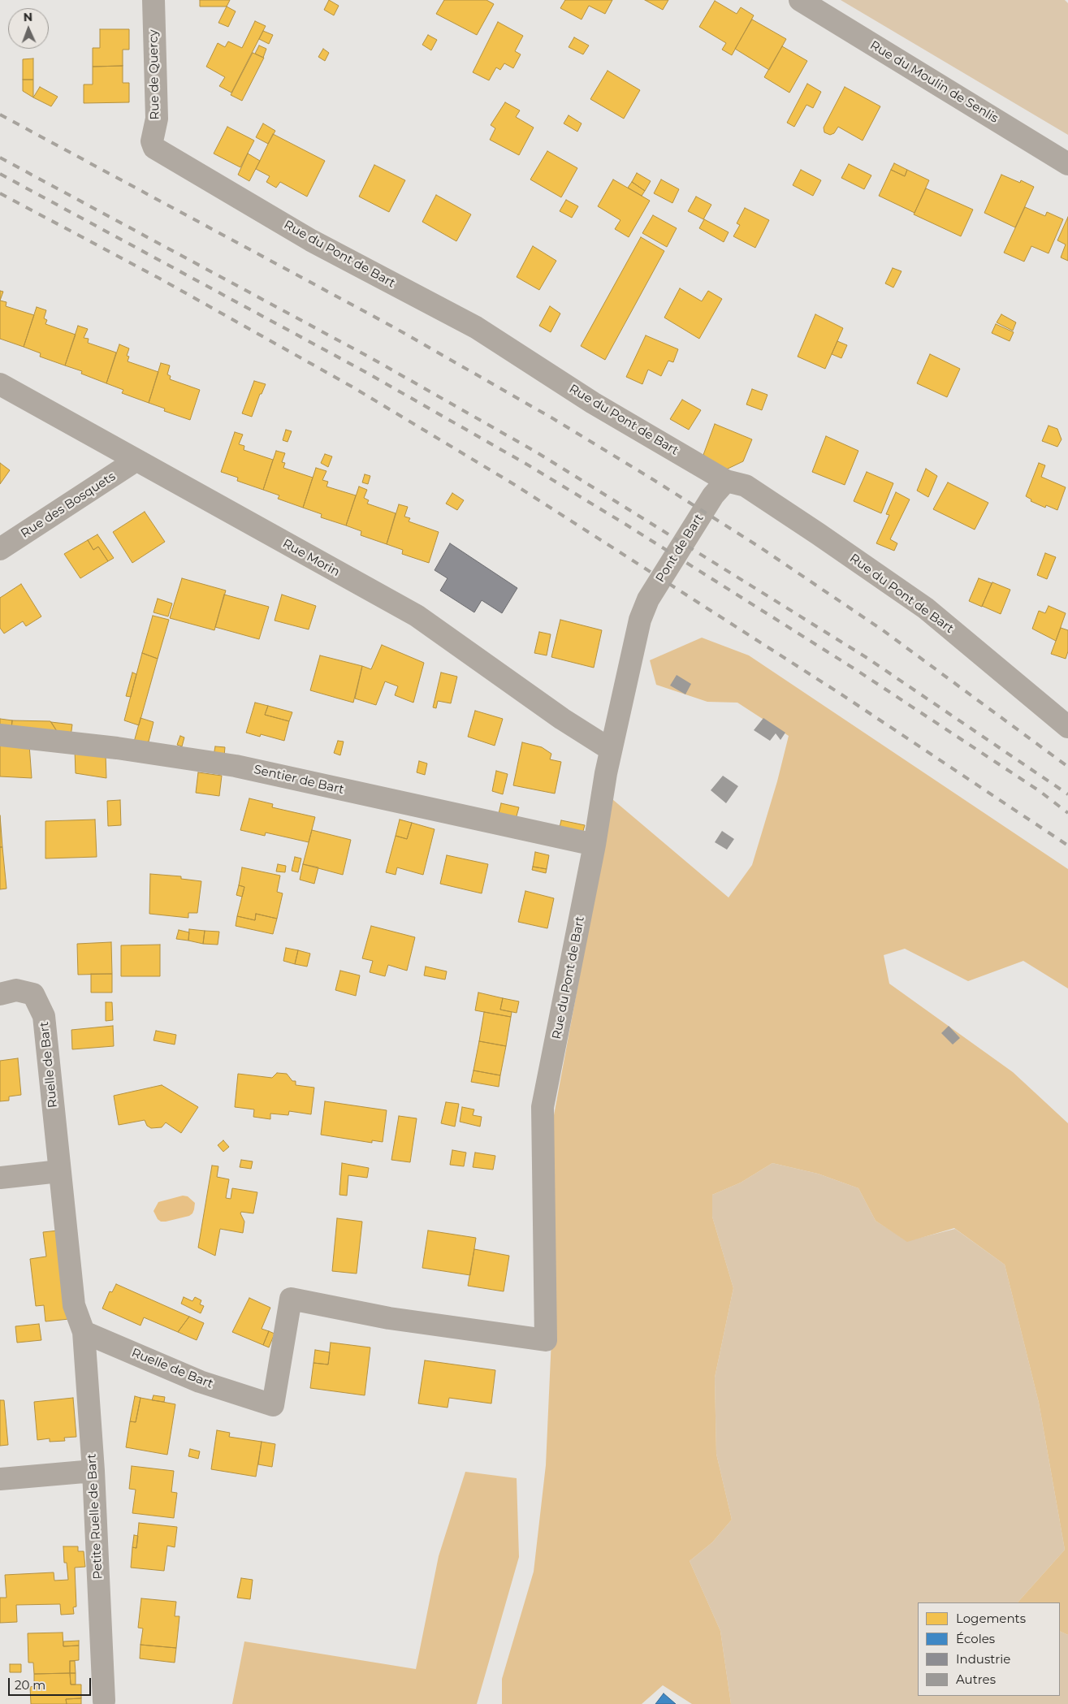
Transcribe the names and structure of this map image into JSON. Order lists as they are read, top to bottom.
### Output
{
  "streets": {
    "street": [
      "Rue de Quercy",
      "Rue du Moulin de Senlis",
      "Rue du Pont de Bart",
      "Rue des Bosquets",
      "Pont de Bart",
      "Rue Morin",
      "Sentier de Bart",
      "Ruelle de Bart",
      "Petite Ruelle de Bart"
    ]
  },
  "crossings": [
    ["Rue de Quercy", "Rue du Pont de Bart"],
    ["Rue du Pont de Bart", "Pont de Bart"],
    ["Rue du Pont de Bart", "Rue Morin"],
    ["Rue du Pont de Bart", "Sentier de Bart"],
    ["Rue du Pont de Bart", "Ruelle de Bart"],
    ["Rue des Bosquets", "Rue Morin"],
    ["Ruelle de Bart", "Petite Ruelle de Bart"]
  ],
  "legend": [
    "Logements",
    "Écoles",
    "Industrie",
    "Autres"
  ],
  "scale_bar": "20 m",
  "north": "top"
}
